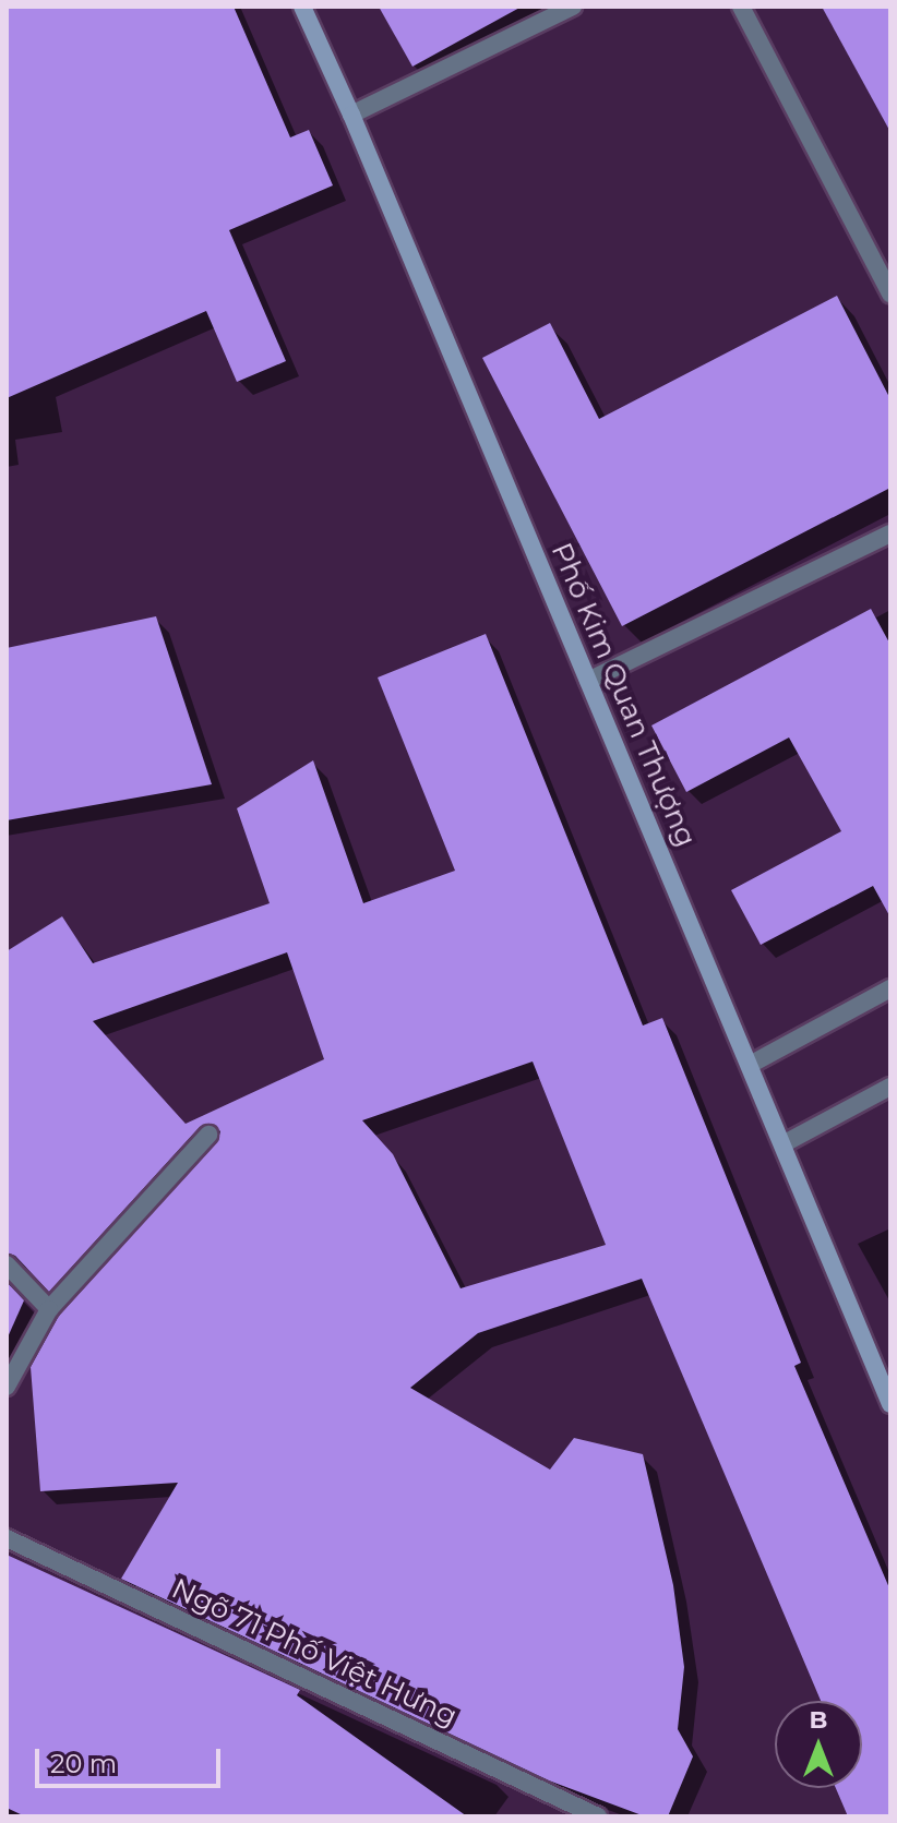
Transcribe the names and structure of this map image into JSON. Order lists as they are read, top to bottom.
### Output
{
  "streets": {
    "street": ["Phố Kim Quan Thượng", "Ngõ 71 Phố Việt Hưng"]
  },
  "scale_bar": "20 m",
  "north": "top"
}
